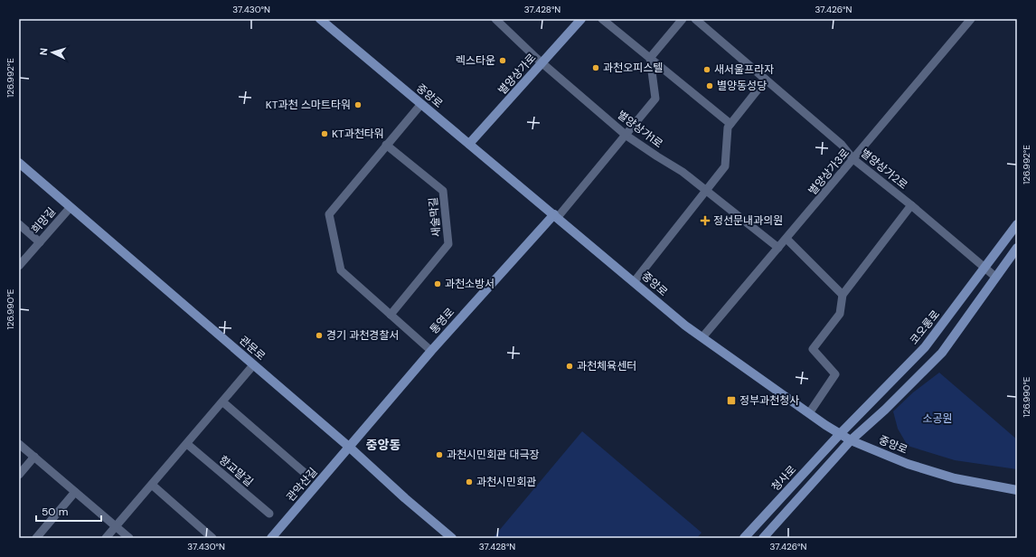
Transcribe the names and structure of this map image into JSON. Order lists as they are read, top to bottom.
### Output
{
  "streets": {
    "street": [
      "별양상가로",
      "중앙로",
      "별양상가1로",
      "별양상가2로",
      "별양상가3로",
      "새술막길",
      "희망길",
      "통영로",
      "코오롱로",
      "관문로",
      "향교말길",
      "청사로",
      "관악산길"
    ]
  },
  "crossings": [
    ["별양상가로", "중앙로"],
    ["별양상가로", "별양상가1로"],
    ["중앙로", "별양상가3로"],
    ["중앙로", "통영로"],
    ["중앙로", "코오롱로"],
    ["중앙로", "청사로"],
    ["별양상가1로", "별양상가3로"],
    ["별양상가2로", "별양상가3로"],
    ["별양상가2로", "코오롱로"],
    ["희망길", "관문로"],
    ["통영로", "관문로"],
    ["통영로", "관악산길"],
    ["코오롱로", "청사로"],
    ["관문로", "관악산길"]
  ],
  "districts": ["중앙동"],
  "parks": ["소공원"],
  "places": {
    "other": [
      "렉스타운",
      "과천오피스텔",
      "새서울프라자",
      "별양동성당",
      "KT과천 스마트타워",
      "KT과천타워",
      "과천소방서",
      "경기 과천경찰서",
      "과천체육센터",
      "과천시민회관 대극장",
      "과천시민회관"
    ],
    "health": ["정선문내과의원"],
    "transit": ["정부과천청사"]
  },
  "scale_bar": "50 m",
  "north": "left",
  "coordinates": [
    "37.430°N",
    "37.428°N",
    "37.426°N",
    "126.992°E",
    "126.990°E"
  ]
}
